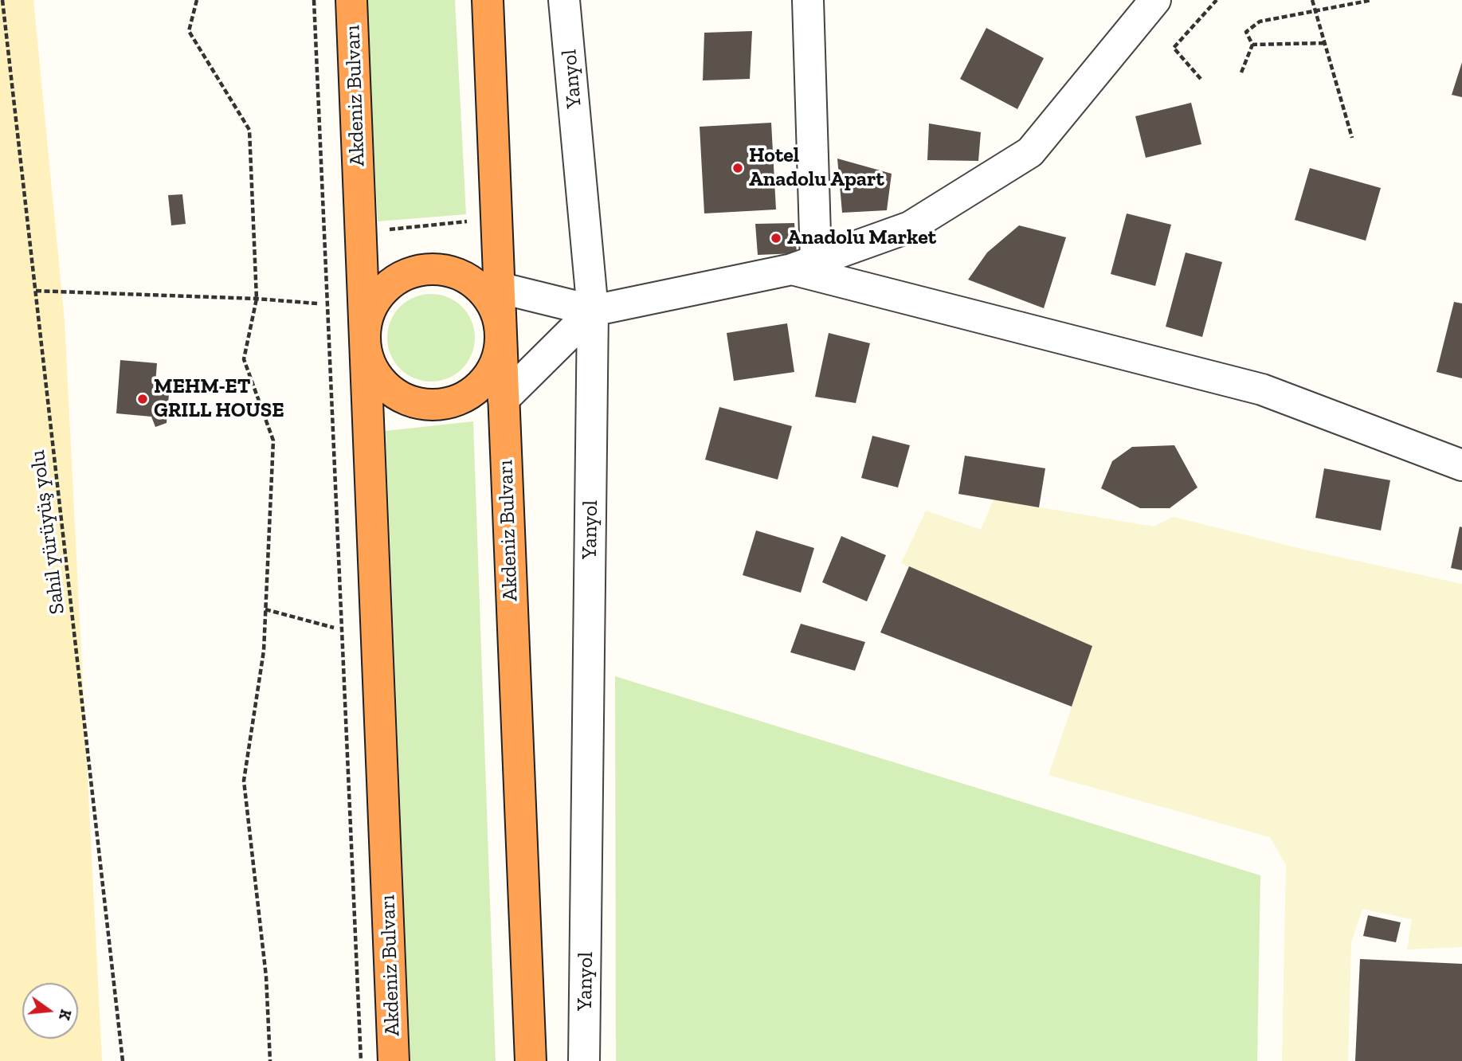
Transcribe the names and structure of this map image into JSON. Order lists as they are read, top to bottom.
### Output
{
  "streets": {
    "highway": ["Akdeniz Bulvarı"],
    "street": ["Yanyol"],
    "path": ["Sahil yürüyüş yolu"]
  },
  "places": ["Hotel Anadolu Apart", "Anadolu Market", "MEHM-ET GRILL HOUSE"],
  "north": "right"
}
